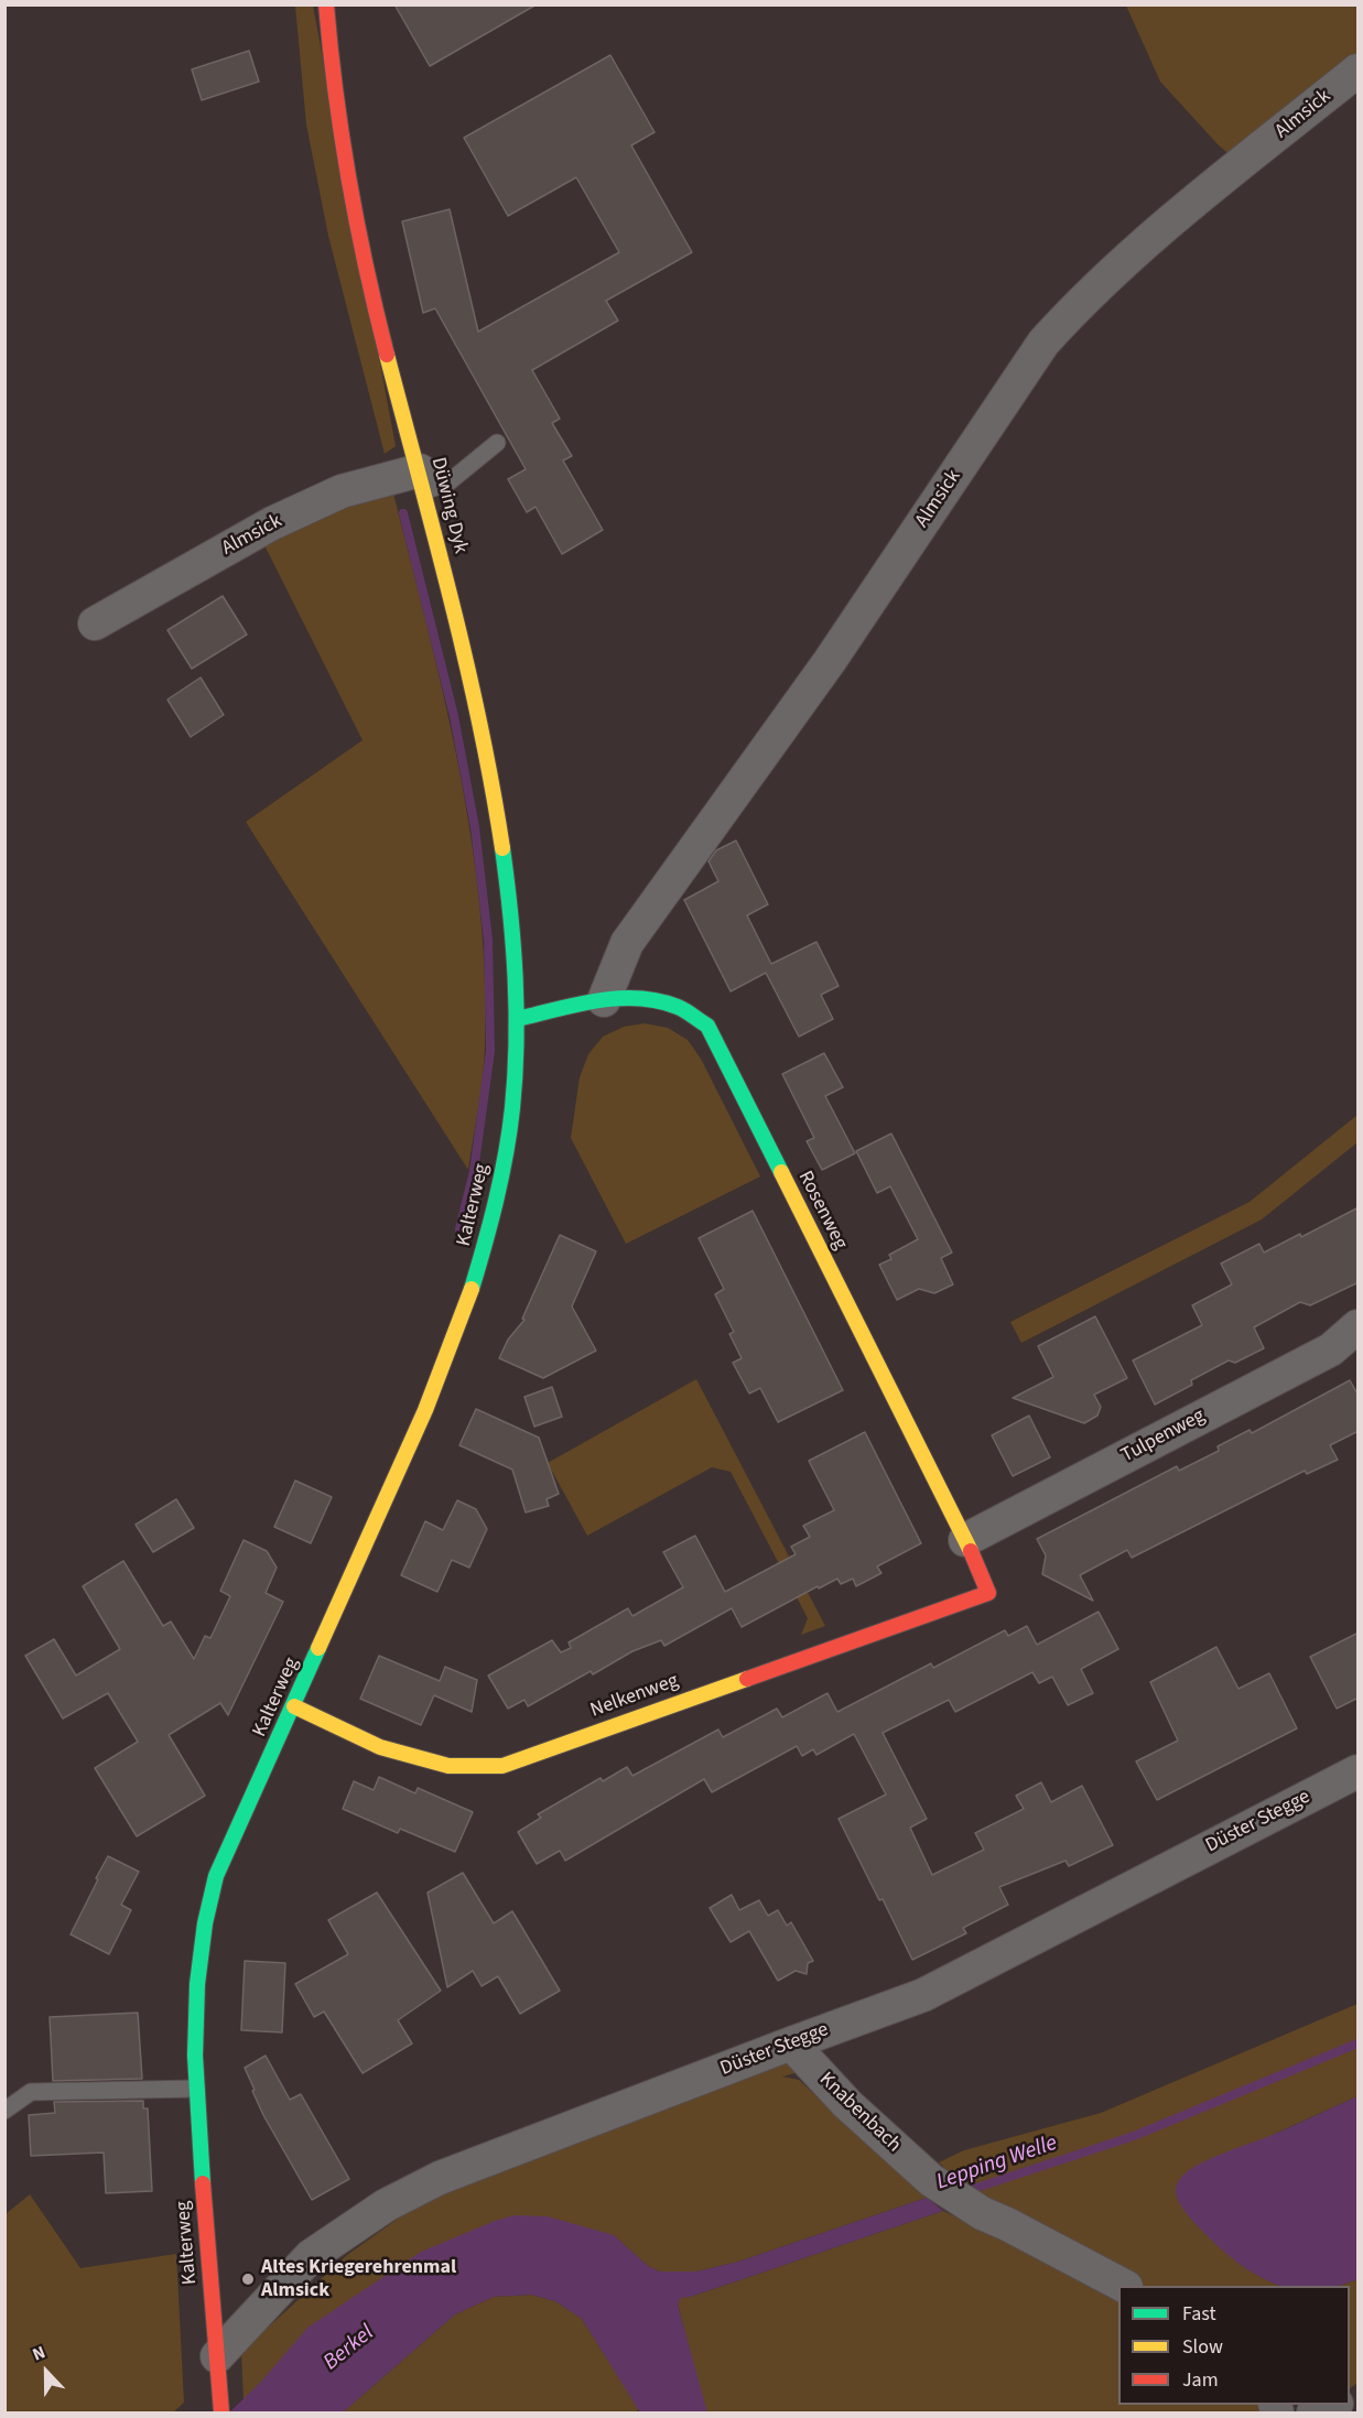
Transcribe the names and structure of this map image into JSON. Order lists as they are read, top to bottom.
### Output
{
  "streets": {
    "street": [
      "Almsick",
      "Düwing Dyk",
      "Kalterweg",
      "Rosenweg",
      "Tulpenweg",
      "Nelkenweg",
      "Düster Stegge",
      "Knabenbach"
    ]
  },
  "crossings": [
    ["Almsick", "Düwing Dyk"],
    ["Almsick", "Rosenweg"],
    ["Düwing Dyk", "Kalterweg"],
    ["Düwing Dyk", "Rosenweg"],
    ["Kalterweg", "Rosenweg"],
    ["Kalterweg", "Nelkenweg"],
    ["Kalterweg", "Düster Stegge"],
    ["Rosenweg", "Tulpenweg"],
    ["Rosenweg", "Nelkenweg"],
    ["Düster Stegge", "Knabenbach"]
  ],
  "water": ["Lepping Welle", "Berkel"],
  "places": ["Altes Kriegerehrenmal Almsick"],
  "legend": ["Fast", "Slow", "Jam"],
  "north": "top"
}
